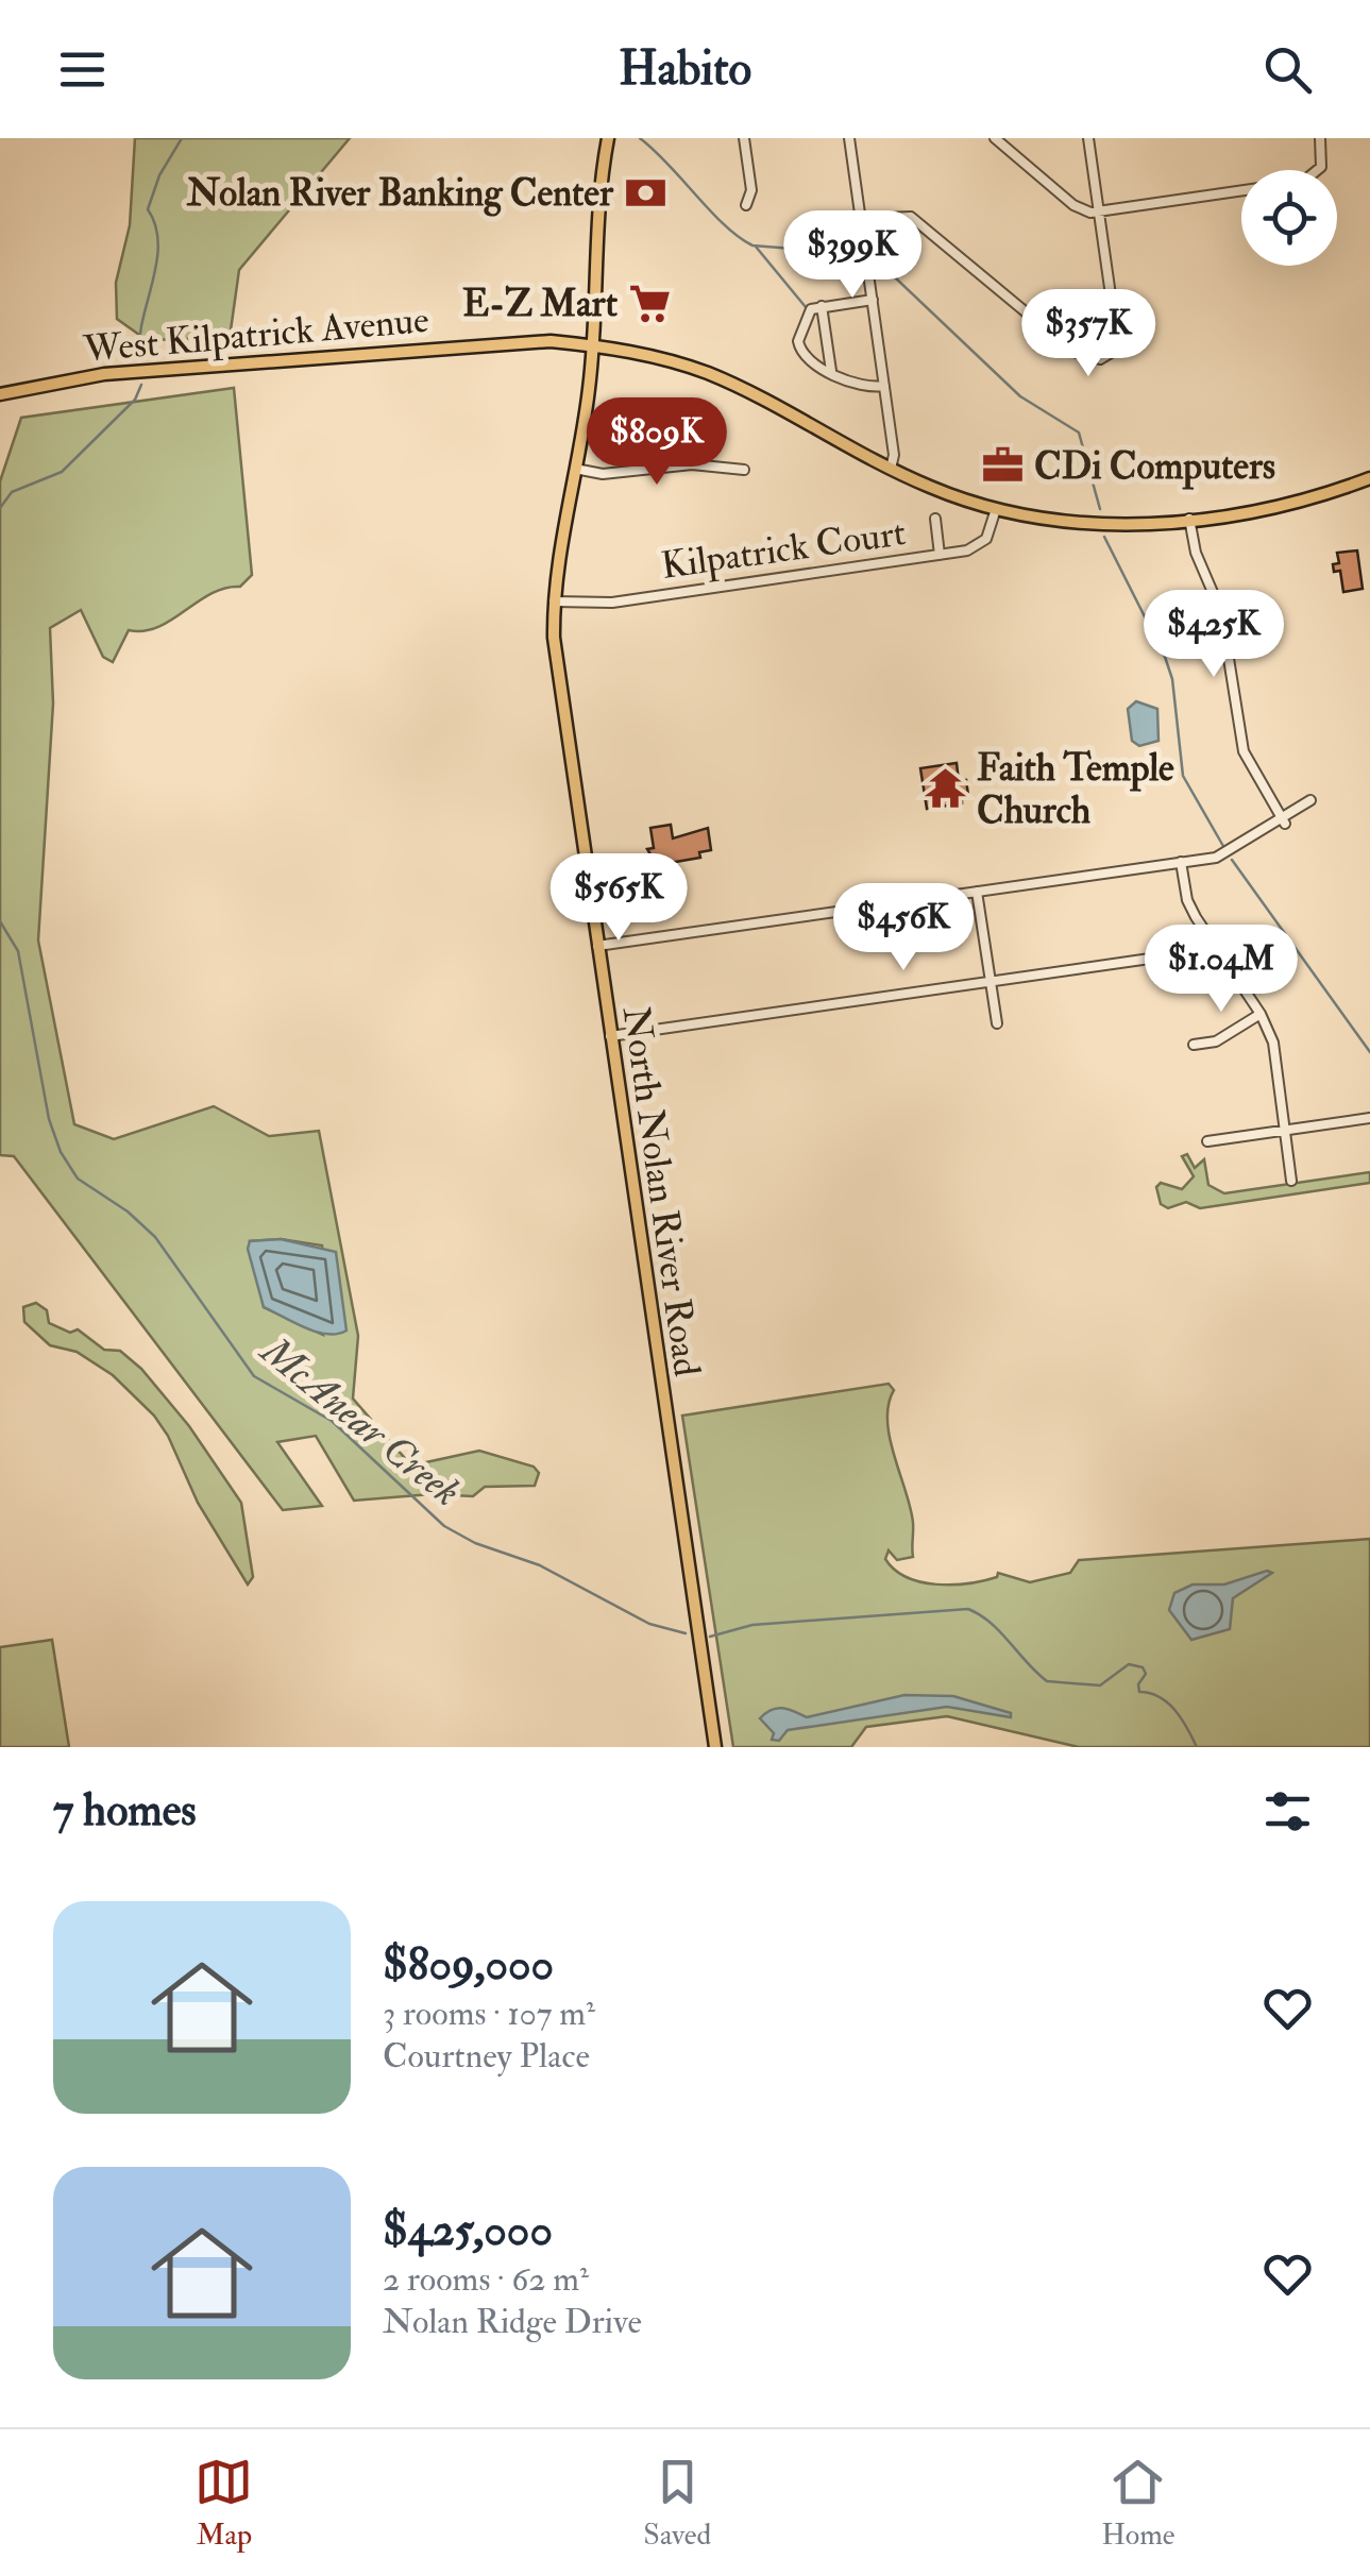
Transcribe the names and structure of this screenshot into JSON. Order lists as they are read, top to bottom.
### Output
{
  "streets": {
    "main road": ["West Kilpatrick Avenue", "North Nolan River Road"],
    "street": ["Kilpatrick Court"]
  },
  "crossings": [
    ["West Kilpatrick Avenue", "Kilpatrick Court"],
    ["West Kilpatrick Avenue", "North Nolan River Road"],
    ["Kilpatrick Court", "North Nolan River Road"]
  ],
  "water": ["McAnear Creek"],
  "places": {
    "bank": ["Nolan River Banking Center"],
    "supermarket": ["E-Z Mart"],
    "office": ["CDi Computers"],
    "temple": ["Faith Temple Church"]
  },
  "page": {
    "header": "Habito",
    "price": [
      "$399K",
      "$357K",
      "$809K",
      "$425K",
      "$565K",
      "$456K",
      "$1.04M"
    ],
    "heading": "7 homes",
    "list": [
      {
        "name": "$809,000",
        "note": "3 rooms · 107 m² · Courtney Place"
      },
      {
        "name": "$425,000",
        "note": "2 rooms · 62 m² · Nolan Ridge Drive"
      }
    ],
    "tabs": ["Map", "Saved", "Home"]
  }
}
